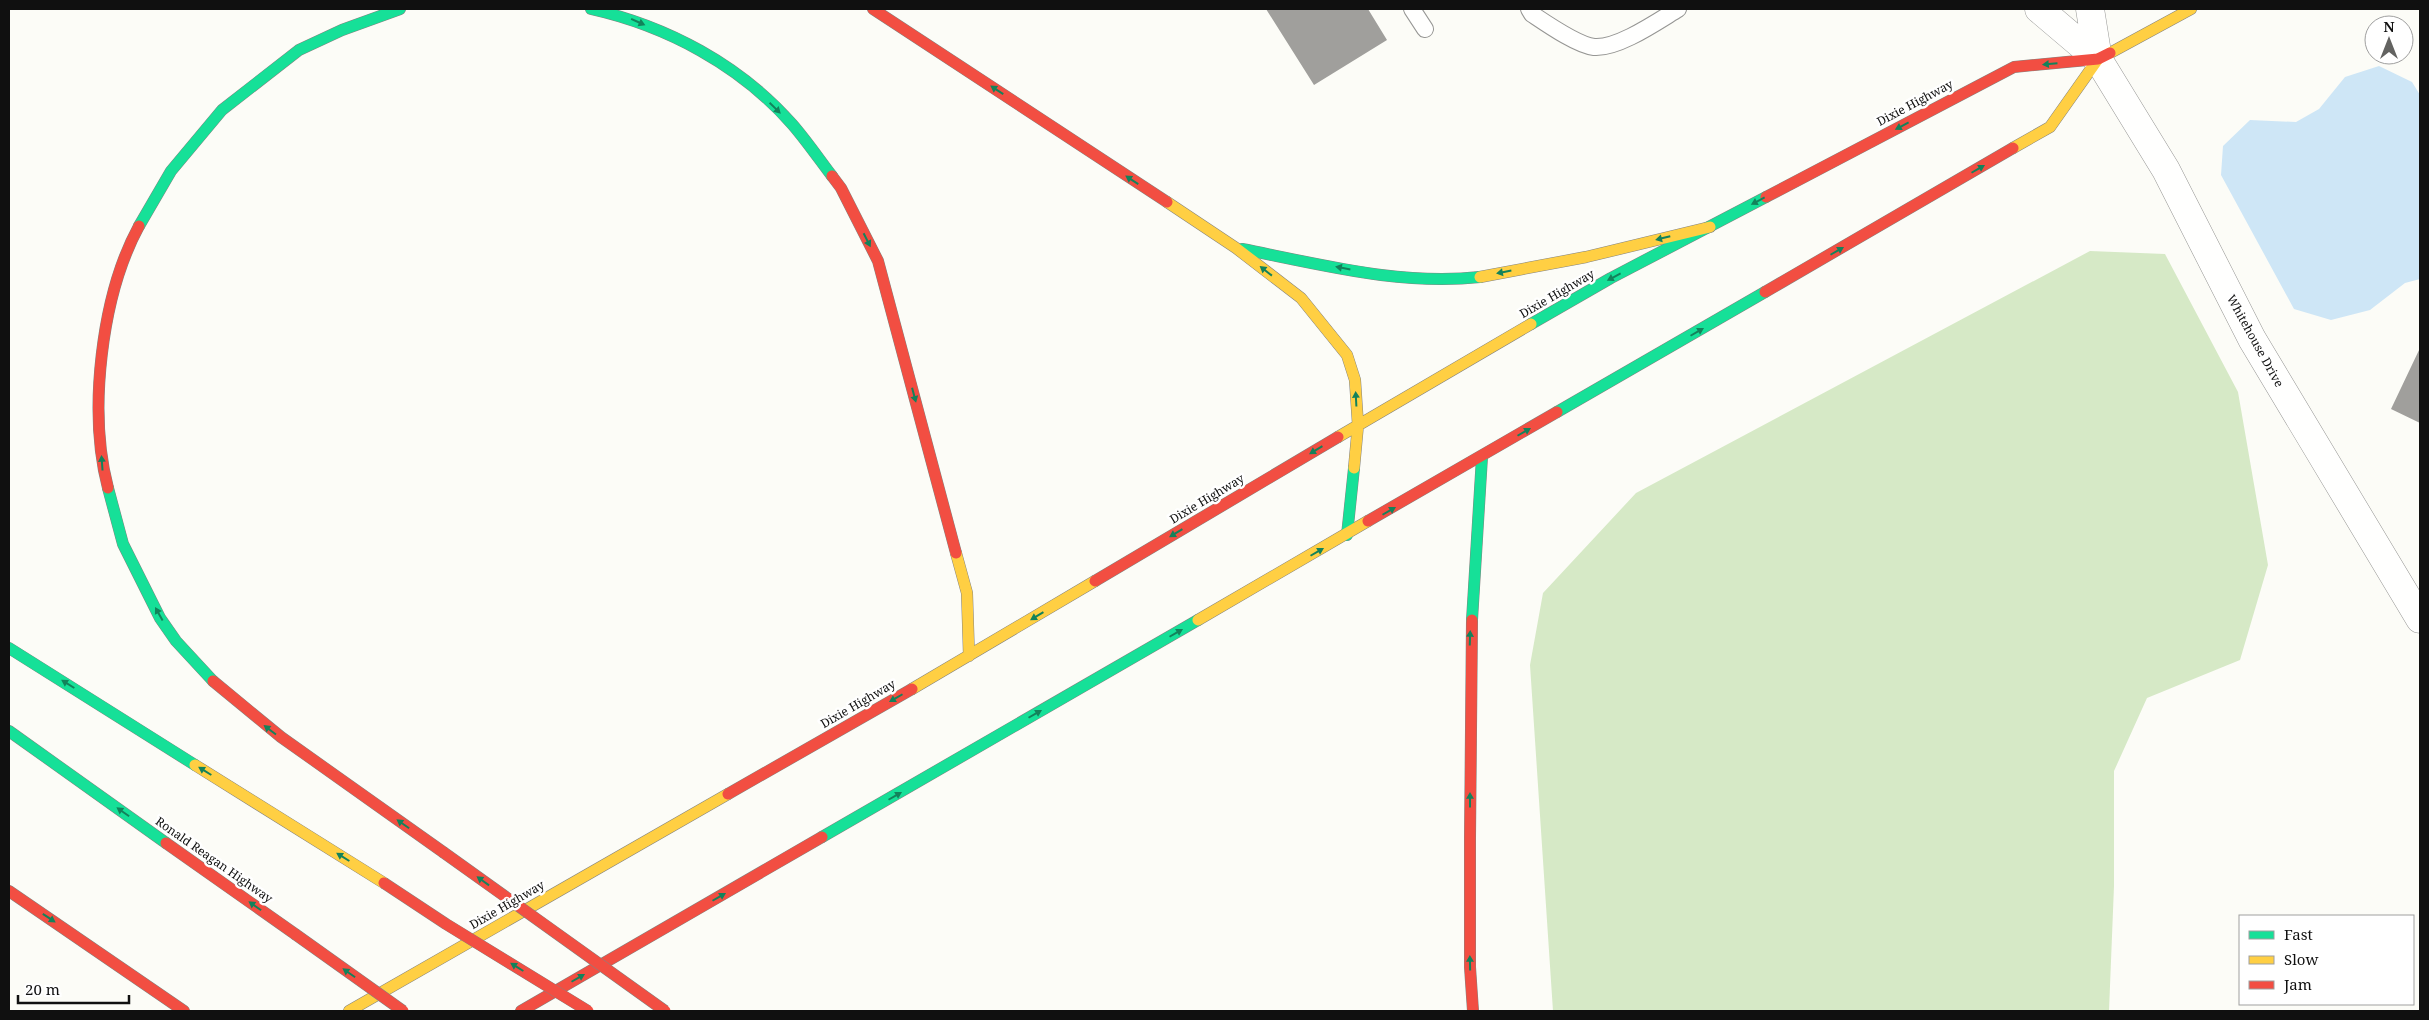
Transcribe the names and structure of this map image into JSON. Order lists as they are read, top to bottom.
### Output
{
  "streets": {
    "main road": ["Dixie Highway", "Ronald Reagan Highway"],
    "street": ["Whitehouse Drive"]
  },
  "crossings": [
    ["Dixie Highway", "Whitehouse Drive"]
  ],
  "legend": ["Fast", "Slow", "Jam"],
  "scale_bar": "20 m",
  "north": "top"
}
